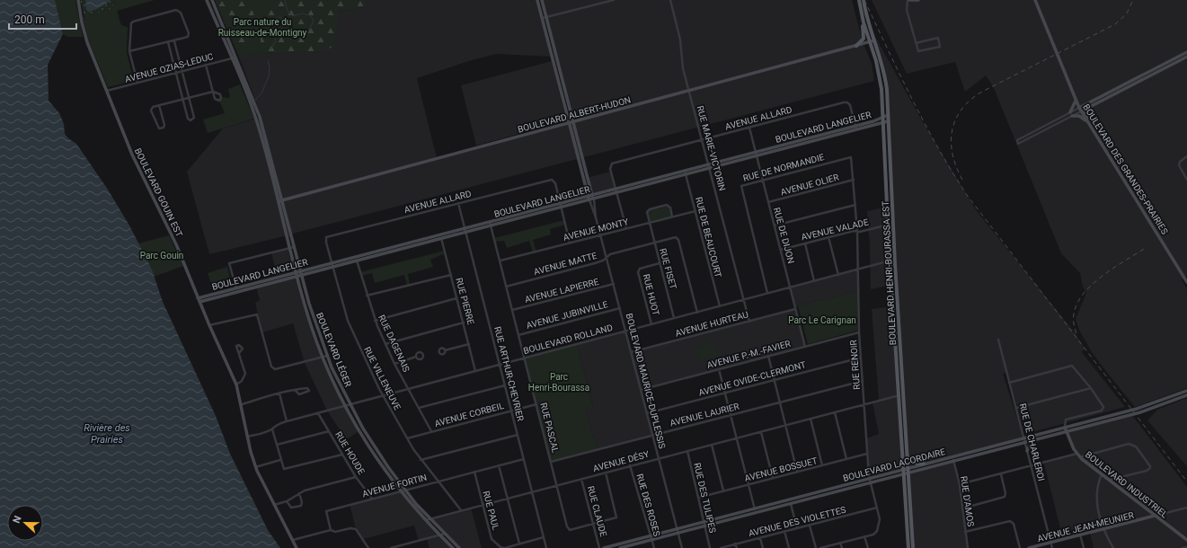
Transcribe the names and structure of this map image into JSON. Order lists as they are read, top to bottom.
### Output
{
  "streets": {
    "main road": [
      "BOULEVARD ALBERT-HUDON",
      "BOULEVARD LANGELIER",
      "BOULEVARD DES GRANDES-PRAIRIES",
      "BOULEVARD GOUIN EST",
      "BOULEVARD HENRI-BOURASSA EST",
      "BOULEVARD LÉGER",
      "BOULEVARD MAURICE-DUPLESSIS",
      "BOULEVARD LACORDAIRE",
      "BOULEVARD INDUSTRIEL",
      "AVENUE JEAN-MEUNIER"
    ],
    "street": [
      "AVENUE OZIAS-LEDUC",
      "AVENUE ALLARD",
      "RUE MARIE-VICTORIN",
      "RUE DE NORMANDIE",
      "AVENUE OLIER",
      "AVENUE MONTY",
      "AVENUE VALADE",
      "RUE DE DIJON",
      "RUE DE BEAUCOURT",
      "AVENUE MATTE",
      "RUE FISET",
      "AVENUE LAPIERRE",
      "RUE HUOT",
      "RUE PIERRE",
      "AVENUE JUBINVILLE",
      "AVENUE HURTEAU",
      "BOULEVARD ROLLAND",
      "RUE DAGENAIS",
      "AVENUE P.-M.-FAVIER",
      "RUE RENOIR",
      "RUE ARTHUR-CHEVRIER",
      "RUE VILLENEUVE",
      "AVENUE OVIDE-CLERMONT",
      "AVENUE CORBEIL",
      "AVENUE LAURIER",
      "RUE PASCAL",
      "RUE DE CHARLEROI",
      "RUE HOUDE",
      "AVENUE DÉSY",
      "AVENUE BOSSUET",
      "AVENUE FORTIN",
      "RUE DES TULIPES",
      "RUE D'AMOS",
      "RUE DES ROSES",
      "RUE PAUL",
      "RUE CLAUDE",
      "AVENUE DES VIOLETTES"
    ]
  },
  "crossings": [
    ["AVENUE OZIAS-LEDUC", "BOULEVARD GOUIN EST"],
    ["AVENUE OZIAS-LEDUC", "BOULEVARD LÉGER"],
    ["BOULEVARD ALBERT-HUDON", "RUE MARIE-VICTORIN"],
    ["BOULEVARD ALBERT-HUDON", "BOULEVARD HENRI-BOURASSA EST"],
    ["BOULEVARD ALBERT-HUDON", "BOULEVARD LÉGER"],
    ["BOULEVARD ALBERT-HUDON", "BOULEVARD MAURICE-DUPLESSIS"],
    ["AVENUE ALLARD", "BOULEVARD LANGELIER"],
    ["AVENUE ALLARD", "RUE MARIE-VICTORIN"],
    ["AVENUE ALLARD", "RUE DE DIJON"],
    ["AVENUE ALLARD", "RUE ARTHUR-CHEVRIER"],
    ["AVENUE ALLARD", "RUE VILLENEUVE"],
    ["BOULEVARD LANGELIER", "RUE MARIE-VICTORIN"],
    ["BOULEVARD LANGELIER", "BOULEVARD GOUIN EST"],
    ["BOULEVARD LANGELIER", "RUE DE DIJON"],
    ["BOULEVARD LANGELIER", "RUE DE BEAUCOURT"],
    ["BOULEVARD LANGELIER", "BOULEVARD HENRI-BOURASSA EST"],
    ["BOULEVARD LANGELIER", "RUE PIERRE"],
    ["BOULEVARD LANGELIER", "RUE DAGENAIS"],
    ["BOULEVARD LANGELIER", "BOULEVARD LÉGER"],
    ["BOULEVARD LANGELIER", "RUE ARTHUR-CHEVRIER"],
    ["BOULEVARD LANGELIER", "RUE VILLENEUVE"],
    ["BOULEVARD LANGELIER", "BOULEVARD MAURICE-DUPLESSIS"],
    ["BOULEVARD LANGELIER", "RUE PASCAL"],
    ["RUE MARIE-VICTORIN", "AVENUE HURTEAU"],
    ["RUE MARIE-VICTORIN", "BOULEVARD ROLLAND"],
    ["RUE DE NORMANDIE", "RUE DE DIJON"],
    ["RUE DE NORMANDIE", "BOULEVARD ROLLAND"],
    ["RUE DE NORMANDIE", "RUE RENOIR"],
    ["AVENUE OLIER", "RUE DE DIJON"],
    ["AVENUE OLIER", "RUE RENOIR"],
    ["BOULEVARD GOUIN EST", "BOULEVARD ROLLAND"],
    ["AVENUE MONTY", "RUE DE BEAUCOURT"],
    ["AVENUE MONTY", "RUE FISET"],
    ["AVENUE MONTY", "BOULEVARD MAURICE-DUPLESSIS"],
    ["AVENUE MONTY", "RUE PASCAL"],
    ["AVENUE VALADE", "RUE DE DIJON"],
    ["AVENUE VALADE", "BOULEVARD HENRI-BOURASSA EST"],
    ["AVENUE VALADE", "RUE RENOIR"],
    ["RUE DE DIJON", "AVENUE HURTEAU"],
    ["RUE DE DIJON", "BOULEVARD ROLLAND"],
    ["RUE DE DIJON", "AVENUE P.-M.-FAVIER"],
    ["RUE DE BEAUCOURT", "BOULEVARD ROLLAND"],
    ["AVENUE MATTE", "RUE FISET"],
    ["AVENUE MATTE", "BOULEVARD ROLLAND"],
    ["AVENUE MATTE", "BOULEVARD MAURICE-DUPLESSIS"],
    ["AVENUE MATTE", "RUE PASCAL"],
    ["RUE FISET", "RUE HUOT"],
    ["RUE FISET", "BOULEVARD ROLLAND"],
    ["BOULEVARD HENRI-BOURASSA EST", "BOULEVARD ROLLAND"],
    ["BOULEVARD HENRI-BOURASSA EST", "AVENUE DÉSY"],
    ["BOULEVARD HENRI-BOURASSA EST", "BOULEVARD LACORDAIRE"],
    ["AVENUE LAPIERRE", "BOULEVARD MAURICE-DUPLESSIS"],
    ["AVENUE LAPIERRE", "RUE PASCAL"],
    ["RUE HUOT", "BOULEVARD ROLLAND"],
    ["RUE PIERRE", "BOULEVARD ROLLAND"],
    ["AVENUE JUBINVILLE", "BOULEVARD MAURICE-DUPLESSIS"],
    ["AVENUE JUBINVILLE", "RUE PASCAL"],
    ["AVENUE HURTEAU", "BOULEVARD MAURICE-DUPLESSIS"],
    ["BOULEVARD ROLLAND", "RUE DAGENAIS"],
    ["BOULEVARD ROLLAND", "BOULEVARD LÉGER"],
    ["BOULEVARD ROLLAND", "RUE RENOIR"],
    ["BOULEVARD ROLLAND", "RUE ARTHUR-CHEVRIER"],
    ["BOULEVARD ROLLAND", "RUE VILLENEUVE"],
    ["BOULEVARD ROLLAND", "BOULEVARD MAURICE-DUPLESSIS"],
    ["BOULEVARD ROLLAND", "RUE PASCAL"],
    ["BOULEVARD ROLLAND", "RUE HOUDE"],
    ["RUE DAGENAIS", "AVENUE CORBEIL"],
    ["BOULEVARD LÉGER", "AVENUE DÉSY"],
    ["BOULEVARD LÉGER", "AVENUE FORTIN"],
    ["AVENUE P.-M.-FAVIER", "RUE RENOIR"],
    ["AVENUE P.-M.-FAVIER", "BOULEVARD MAURICE-DUPLESSIS"],
    ["RUE RENOIR", "AVENUE OVIDE-CLERMONT"],
    ["RUE RENOIR", "AVENUE LAURIER"],
    ["RUE RENOIR", "AVENUE DÉSY"],
    ["RUE RENOIR", "BOULEVARD LACORDAIRE"],
    ["RUE RENOIR", "AVENUE BOSSUET"],
    ["RUE RENOIR", "AVENUE DES VIOLETTES"],
    ["RUE ARTHUR-CHEVRIER", "AVENUE CORBEIL"],
    ["RUE ARTHUR-CHEVRIER", "AVENUE DÉSY"],
    ["RUE ARTHUR-CHEVRIER", "AVENUE FORTIN"],
    ["RUE ARTHUR-CHEVRIER", "RUE PAUL"],
    ["RUE VILLENEUVE", "AVENUE CORBEIL"],
    ["RUE VILLENEUVE", "AVENUE DÉSY"],
    ["RUE VILLENEUVE", "AVENUE FORTIN"],
    ["AVENUE OVIDE-CLERMONT", "BOULEVARD MAURICE-DUPLESSIS"],
    ["BOULEVARD MAURICE-DUPLESSIS", "AVENUE LAURIER"],
    ["BOULEVARD MAURICE-DUPLESSIS", "AVENUE DÉSY"],
    ["BOULEVARD MAURICE-DUPLESSIS", "BOULEVARD LACORDAIRE"],
    ["AVENUE CORBEIL", "RUE PASCAL"],
    ["AVENUE LAURIER", "RUE PASCAL"],
    ["RUE PASCAL", "AVENUE DÉSY"],
    ["RUE PASCAL", "RUE CLAUDE"],
    ["RUE DE CHARLEROI", "BOULEVARD LACORDAIRE"],
    ["RUE DE CHARLEROI", "AVENUE JEAN-MEUNIER"],
    ["RUE HOUDE", "AVENUE FORTIN"],
    ["AVENUE DÉSY", "RUE DES TULIPES"],
    ["AVENUE DÉSY", "RUE DES ROSES"],
    ["AVENUE DÉSY", "RUE PAUL"],
    ["AVENUE DÉSY", "RUE CLAUDE"],
    ["BOULEVARD LACORDAIRE", "BOULEVARD INDUSTRIEL"],
    ["BOULEVARD LACORDAIRE", "RUE DES TULIPES"],
    ["BOULEVARD LACORDAIRE", "RUE D'AMOS"],
    ["BOULEVARD LACORDAIRE", "RUE DES ROSES"],
    ["AVENUE BOSSUET", "RUE DES TULIPES"],
    ["BOULEVARD INDUSTRIEL", "AVENUE JEAN-MEUNIER"],
    ["AVENUE FORTIN", "RUE PAUL"]
  ],
  "water": ["Rivière des Prairies"],
  "parks": [
    "Parc nature du Ruisseau-de-Montigny",
    "Parc Gouin",
    "Parc Le Carignan",
    "Parc Henri-Bourassa"
  ],
  "scale_bar": "200 m",
  "north": "left"
}
